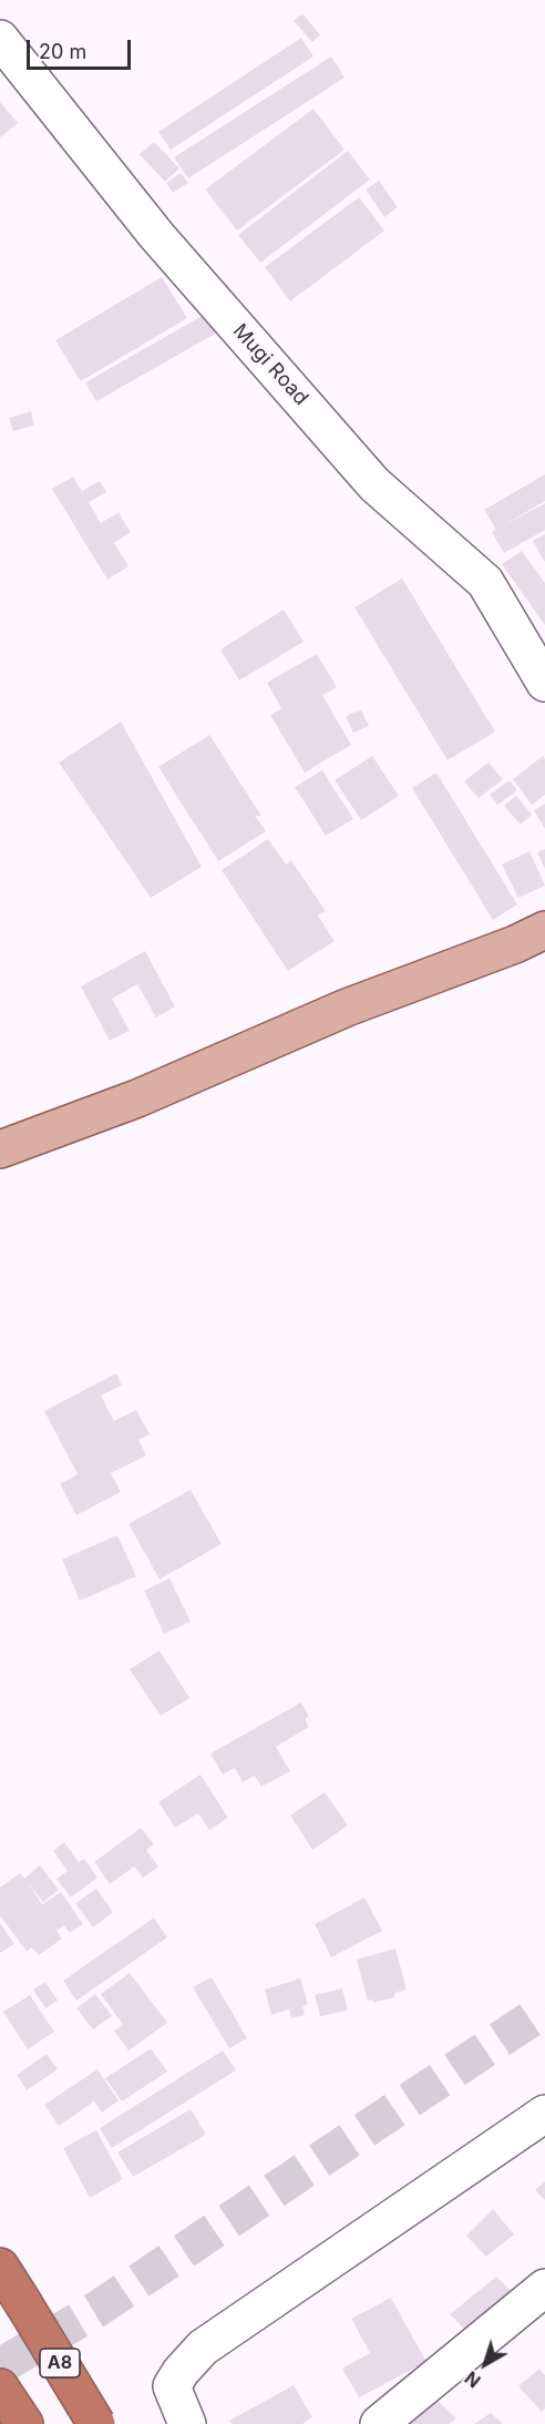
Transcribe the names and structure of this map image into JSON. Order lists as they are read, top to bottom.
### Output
{
  "streets": {
    "highway": ["A8"],
    "street": ["Mugi Road"]
  },
  "scale_bar": "20 m",
  "north": "bottom left"
}
